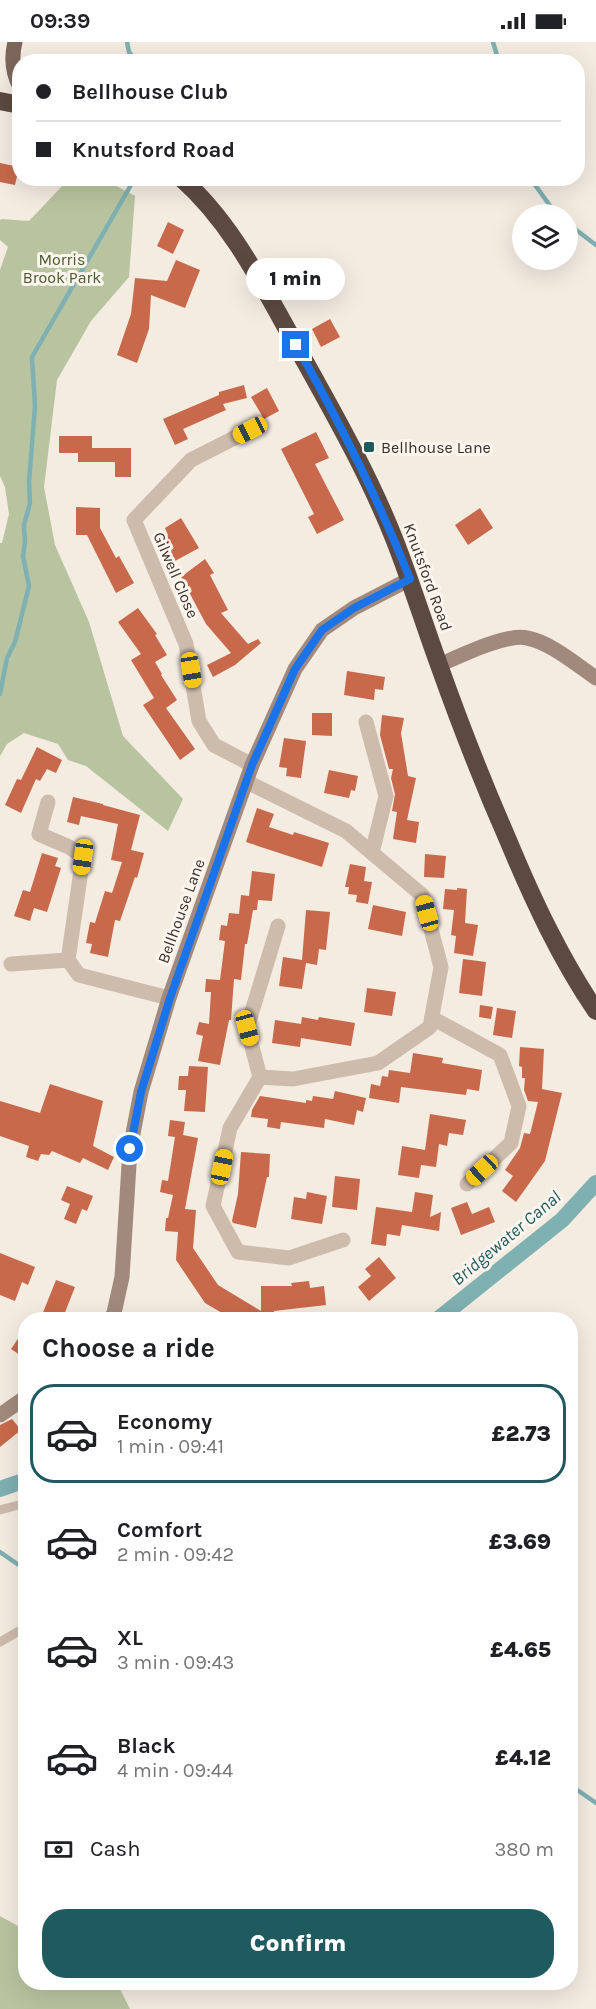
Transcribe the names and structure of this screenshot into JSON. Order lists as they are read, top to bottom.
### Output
{
  "streets": {
    "highway": ["Knutsford Road"],
    "street": ["Gilwell Close", "Bellhouse Lane"]
  },
  "crossings": [
    ["Gilwell Close", "Bellhouse Lane"],
    ["Knutsford Road", "Bellhouse Lane"]
  ],
  "water": ["Bridgewater Canal"],
  "parks": ["Morris Brook Park"],
  "places": {
    "transit": ["Bellhouse Lane"]
  },
  "page": {
    "status": "09:39",
    "banner": ["Bellhouse Club", "Knutsford Road"],
    "bubble": "1 min",
    "heading": "Choose a ride",
    "list": [
      {
        "name": "Economy",
        "note": "1 min · 09:41",
        "value": "£2.73"
      },
      {
        "name": "Comfort",
        "note": "2 min · 09:42",
        "value": "£3.69"
      },
      {
        "name": "XL",
        "note": "3 min · 09:43",
        "value": "£4.65"
      },
      {
        "name": "Black",
        "note": "4 min · 09:44",
        "value": "£4.12"
      }
    ],
    "pay": ["Cash", "380 m"],
    "buttons": "Confirm"
  }
}
